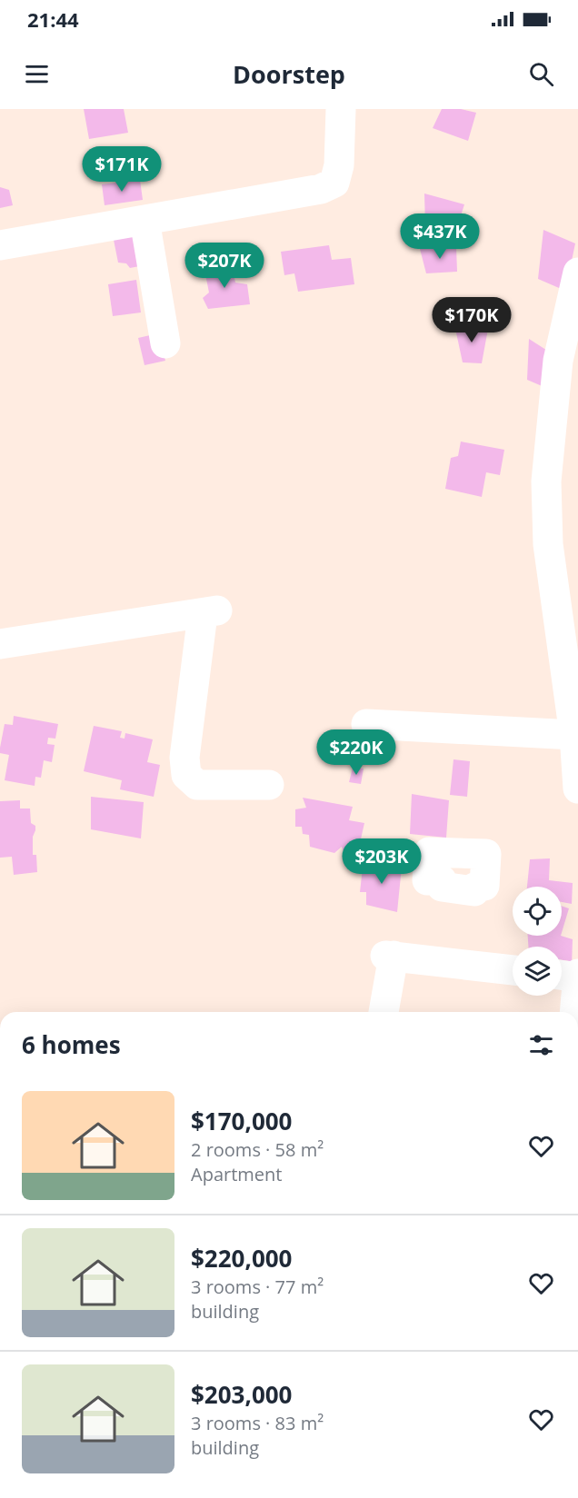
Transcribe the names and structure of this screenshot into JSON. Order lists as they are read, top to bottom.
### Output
{
  "page": {
    "status": "21:44",
    "header": "Doorstep",
    "price": [
      "$171K",
      "$437K",
      "$207K",
      "$170K",
      "$220K",
      "$203K"
    ],
    "heading": "6 homes",
    "list": [
      {
        "name": "$170,000",
        "note": "2 rooms · 58 m² · Apartment"
      },
      {
        "name": "$220,000",
        "note": "3 rooms · 77 m² · building"
      },
      {
        "name": "$203,000",
        "note": "3 rooms · 83 m² · building"
      }
    ]
  }
}
